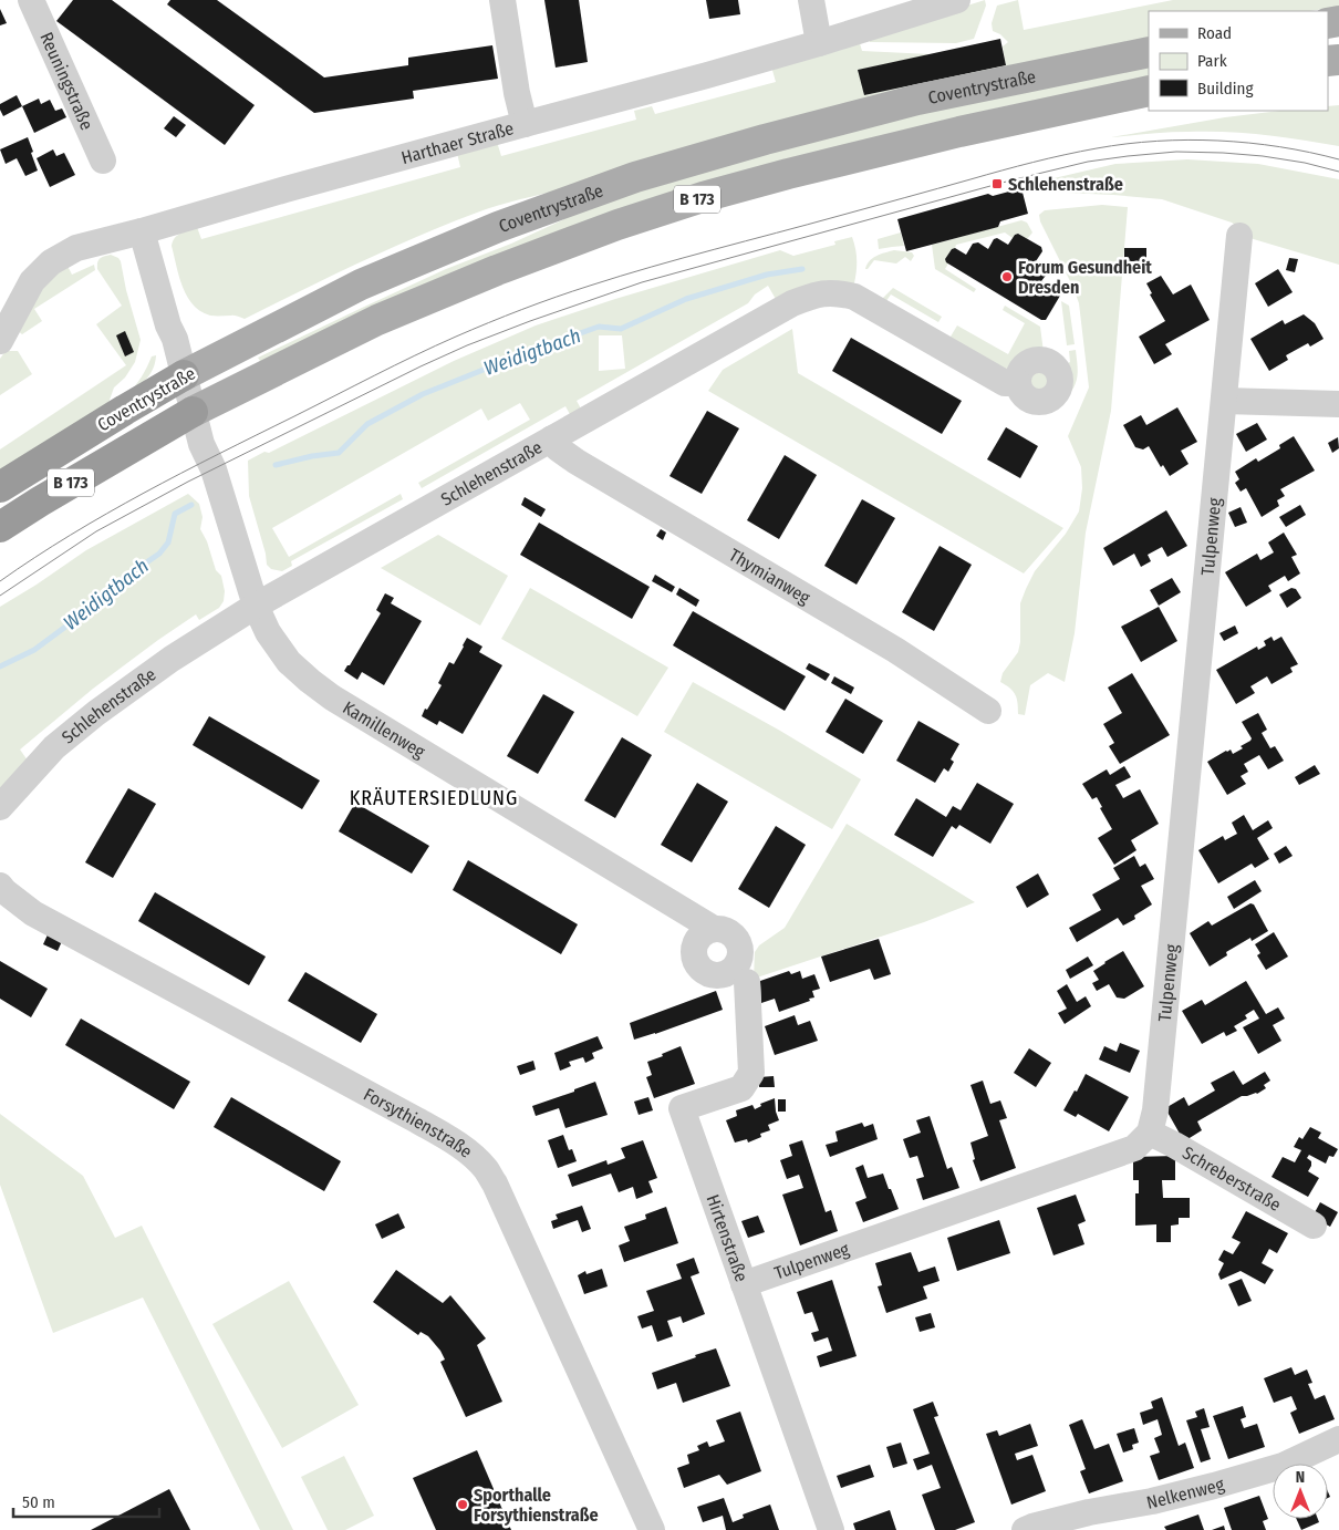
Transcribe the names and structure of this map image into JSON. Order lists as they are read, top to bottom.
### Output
{
  "streets": {
    "highway": ["Coventrystraße", "B 173"],
    "street": [
      "Reuningstraße",
      "Harthaer Straße",
      "Schlehenstraße",
      "Tulpenweg",
      "Thymianweg",
      "Kamillenweg",
      "Forsythienstraße",
      "Schreberstraße",
      "Hirtenstraße",
      "Nelkenweg"
    ]
  },
  "crossings": [
    ["Coventrystraße", "Kamillenweg"],
    ["Schlehenstraße", "Thymianweg"],
    ["Schlehenstraße", "Kamillenweg"],
    ["Tulpenweg", "Schreberstraße"],
    ["Tulpenweg", "Hirtenstraße"]
  ],
  "districts": ["KRÄUTERSIEDLUNG"],
  "water": ["Weidigtbach"],
  "places": {
    "transit": ["Schlehenstraße"],
    "other": ["Forum Gesundheit Dresden", "Sporthalle Forsythienstraße"]
  },
  "legend": ["Road", "Park", "Building"],
  "scale_bar": "50 m",
  "north": "top"
}
